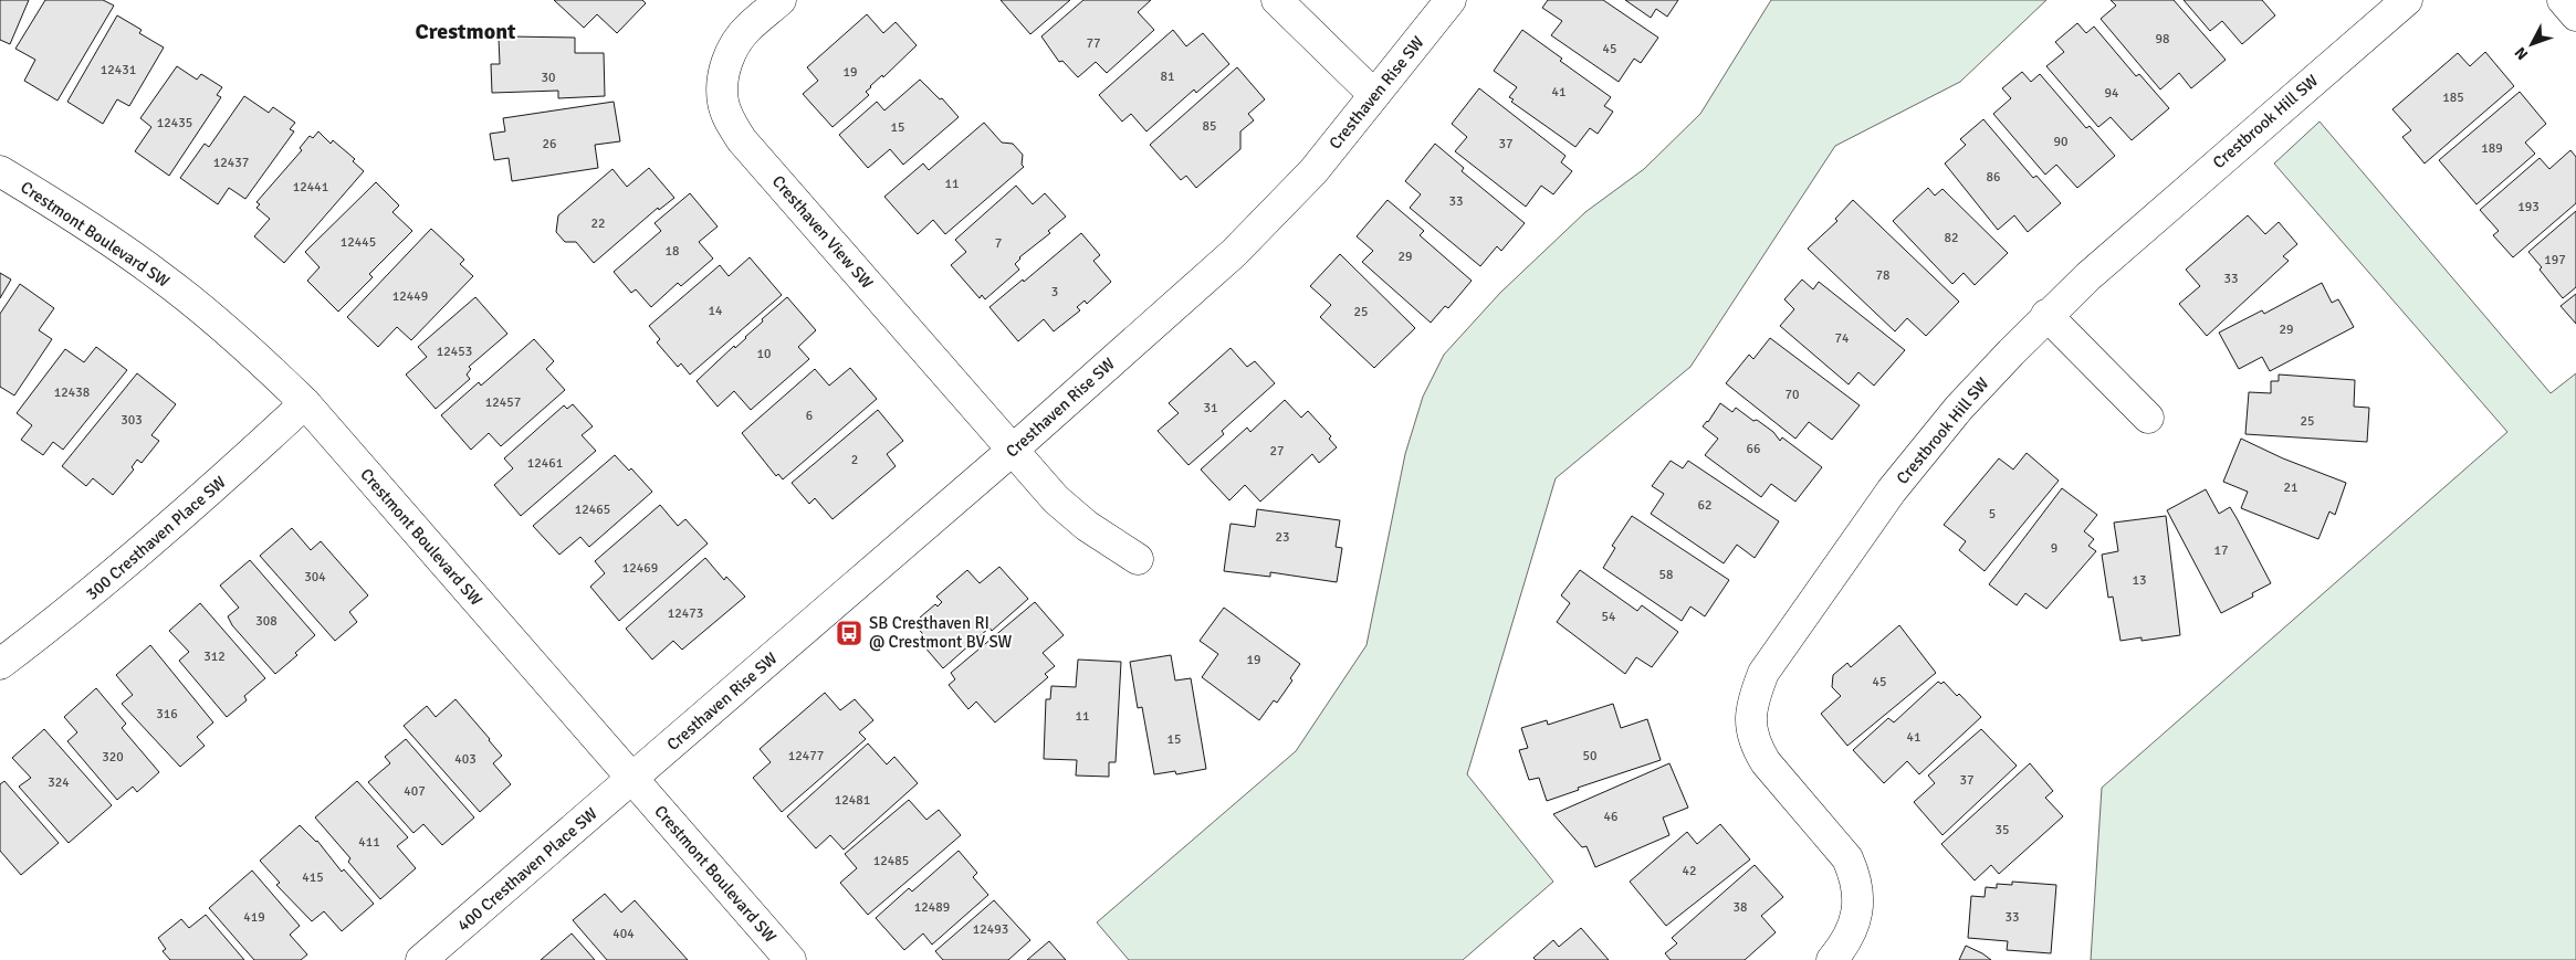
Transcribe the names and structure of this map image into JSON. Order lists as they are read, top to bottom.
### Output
{
  "streets": {
    "street": [
      "Cresthaven Rise SW",
      "Crestbrook Hill SW",
      "Cresthaven View SW",
      "Crestmont Boulevard SW",
      "300 Cresthaven Place SW",
      "400 Cresthaven Place SW"
    ]
  },
  "crossings": [
    ["Cresthaven Rise SW", "Cresthaven View SW"],
    ["Cresthaven Rise SW", "Crestmont Boulevard SW"],
    ["Cresthaven Rise SW", "400 Cresthaven Place SW"],
    ["Crestmont Boulevard SW", "300 Cresthaven Place SW"],
    ["Crestmont Boulevard SW", "400 Cresthaven Place SW"]
  ],
  "districts": ["Crestmont"],
  "places": {
    "bus stop": ["SB Cresthaven RI @ Crestmont BV SW"]
  },
  "house_numbers": [
    "98",
    "77",
    "45",
    "12431",
    "19",
    "81",
    "30",
    "41",
    "94",
    "185",
    "12435",
    "85",
    "15",
    "90",
    "26",
    "37",
    "189",
    "12437",
    "86",
    "11",
    "12441",
    "33",
    "193",
    "22",
    "82",
    "12445",
    "7",
    "18",
    "29",
    "197",
    "78",
    "33",
    "3",
    "12449",
    "14",
    "25",
    "29",
    "74",
    "12453",
    "10",
    "12438",
    "70",
    "12457",
    "31",
    "6",
    "303",
    "25",
    "66",
    "27",
    "2",
    "12461",
    "21",
    "62",
    "12465",
    "5",
    "23",
    "9",
    "17",
    "12469",
    "58",
    "304",
    "13",
    "12473",
    "54",
    "308",
    "312",
    "19",
    "45",
    "316",
    "11",
    "41",
    "15",
    "12477",
    "50",
    "320",
    "403",
    "37",
    "324",
    "407",
    "12481",
    "46",
    "35",
    "411",
    "12485",
    "42",
    "415",
    "12489",
    "38",
    "419",
    "33",
    "12493",
    "404"
  ],
  "north": "bottom left"
}
